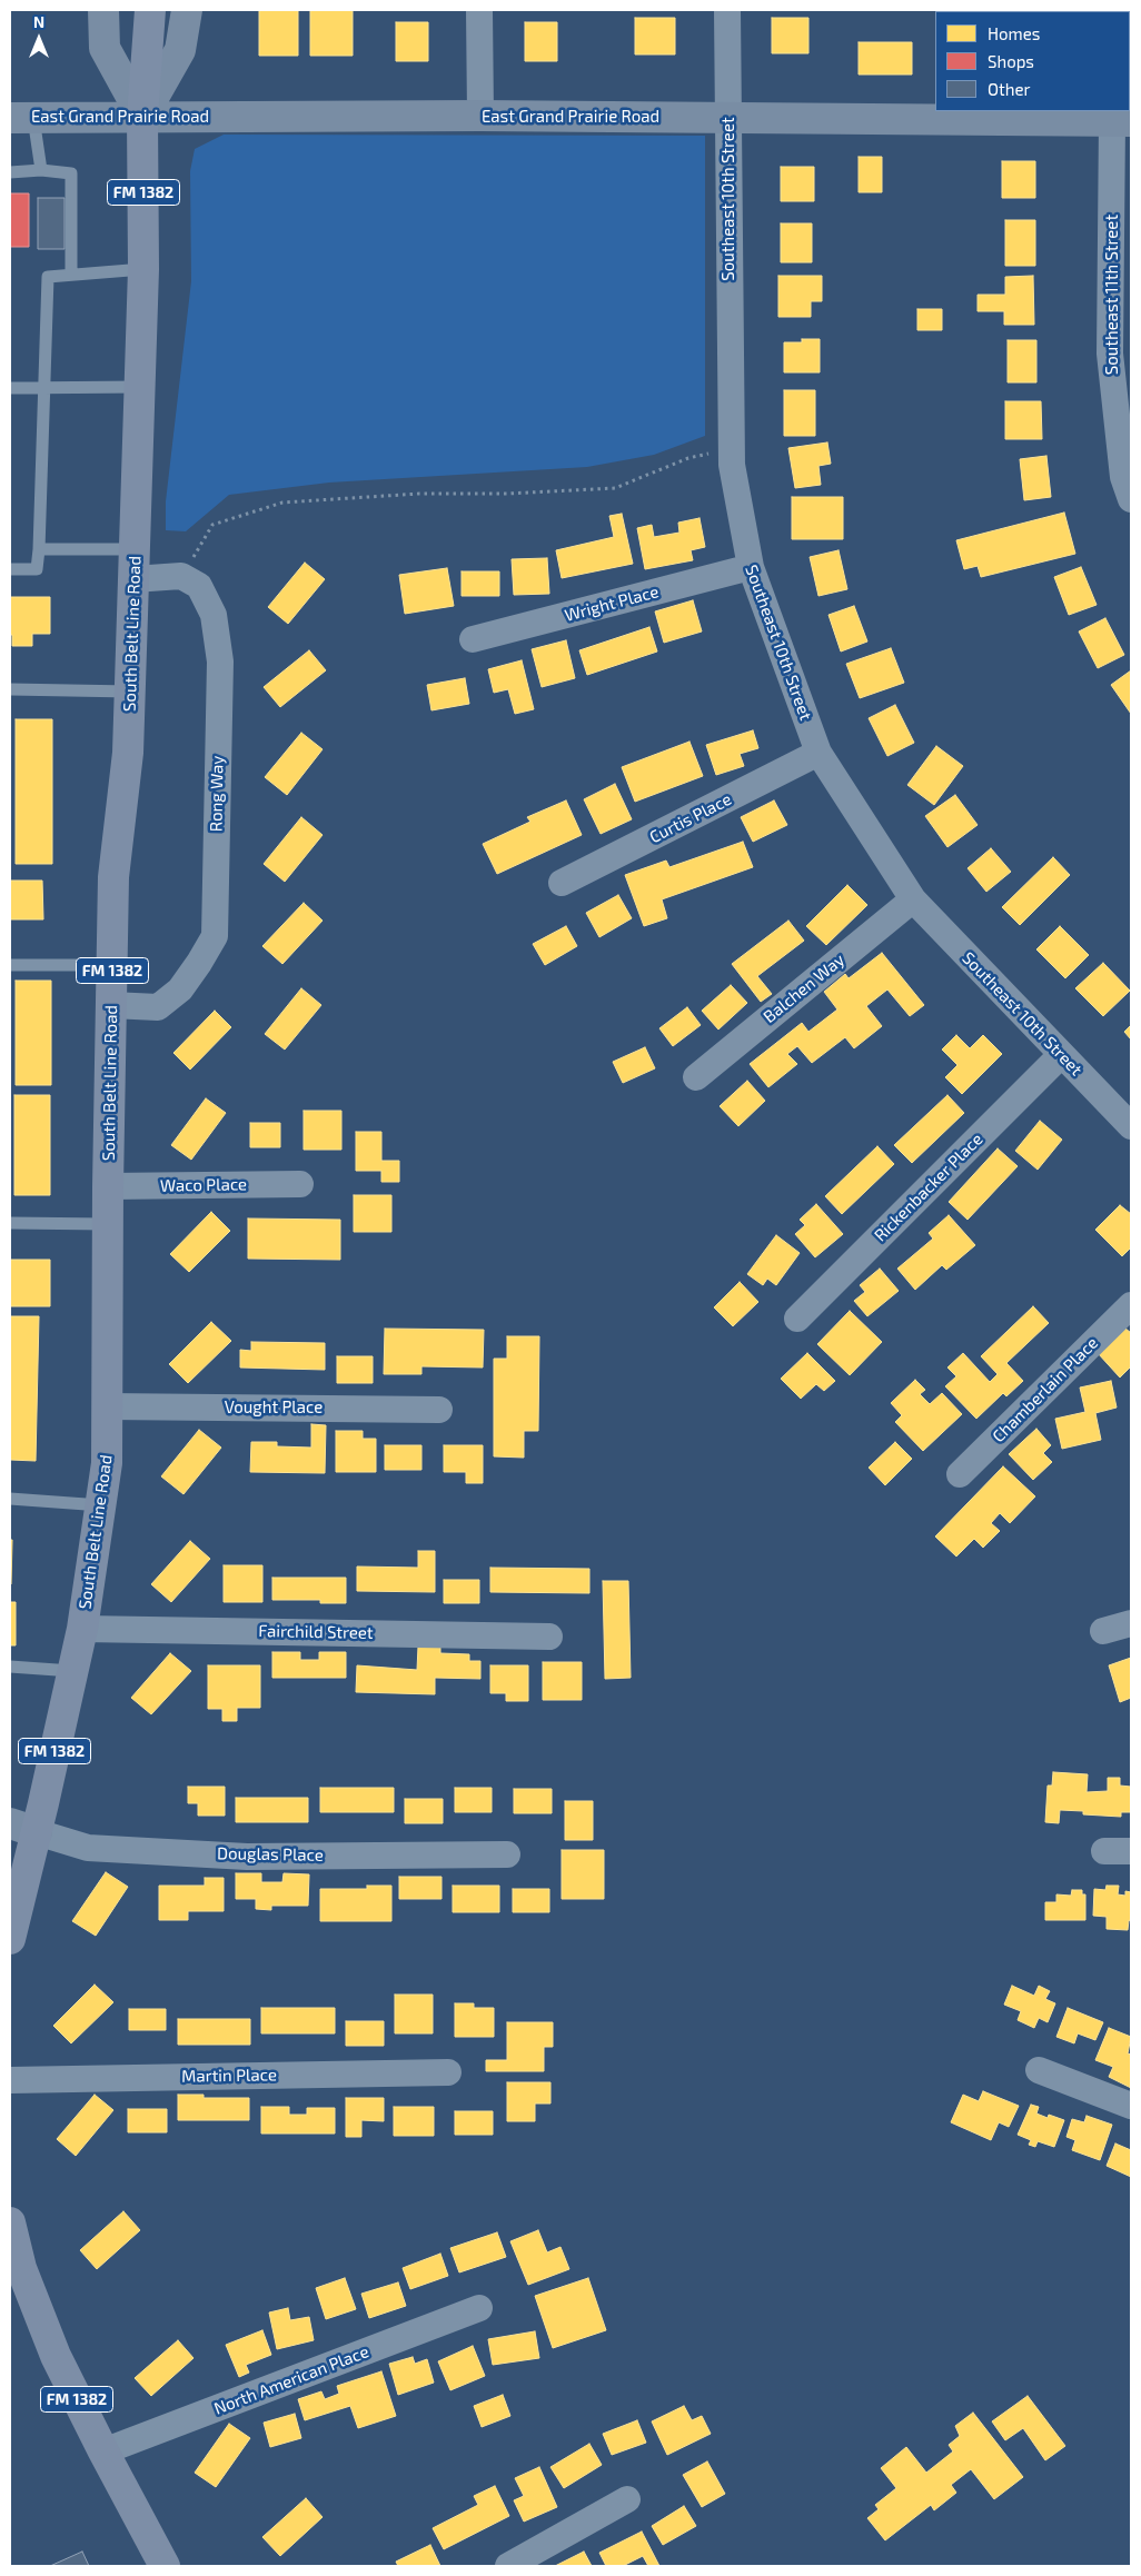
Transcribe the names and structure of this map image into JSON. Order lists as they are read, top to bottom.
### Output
{
  "streets": {
    "main road": ["FM 1382", "South Belt Line Road"],
    "street": [
      "East Grand Prairie Road",
      "Southeast 10th Street",
      "Southeast 11th Street",
      "Wright Place",
      "Rong Way",
      "Curtis Place",
      "Balchen Way",
      "Waco Place",
      "Rickenbacker Place",
      "Chamberlain Place",
      "Vought Place",
      "Fairchild Street",
      "Douglas Place",
      "Martin Place",
      "North American Place"
    ]
  },
  "crossings": [
    ["East Grand Prairie Road", "Southeast 10th Street"],
    ["East Grand Prairie Road", "Southeast 11th Street"],
    ["East Grand Prairie Road", "South Belt Line Road"],
    ["FM 1382", "North American Place"],
    ["Southeast 10th Street", "Wright Place"],
    ["Southeast 10th Street", "Curtis Place"],
    ["Southeast 10th Street", "Balchen Way"],
    ["Southeast 10th Street", "Rickenbacker Place"],
    ["South Belt Line Road", "Rong Way"],
    ["South Belt Line Road", "Waco Place"],
    ["South Belt Line Road", "Vought Place"],
    ["South Belt Line Road", "Fairchild Street"],
    ["South Belt Line Road", "Douglas Place"]
  ],
  "legend": ["Homes", "Shops", "Other"],
  "north": "top"
}
